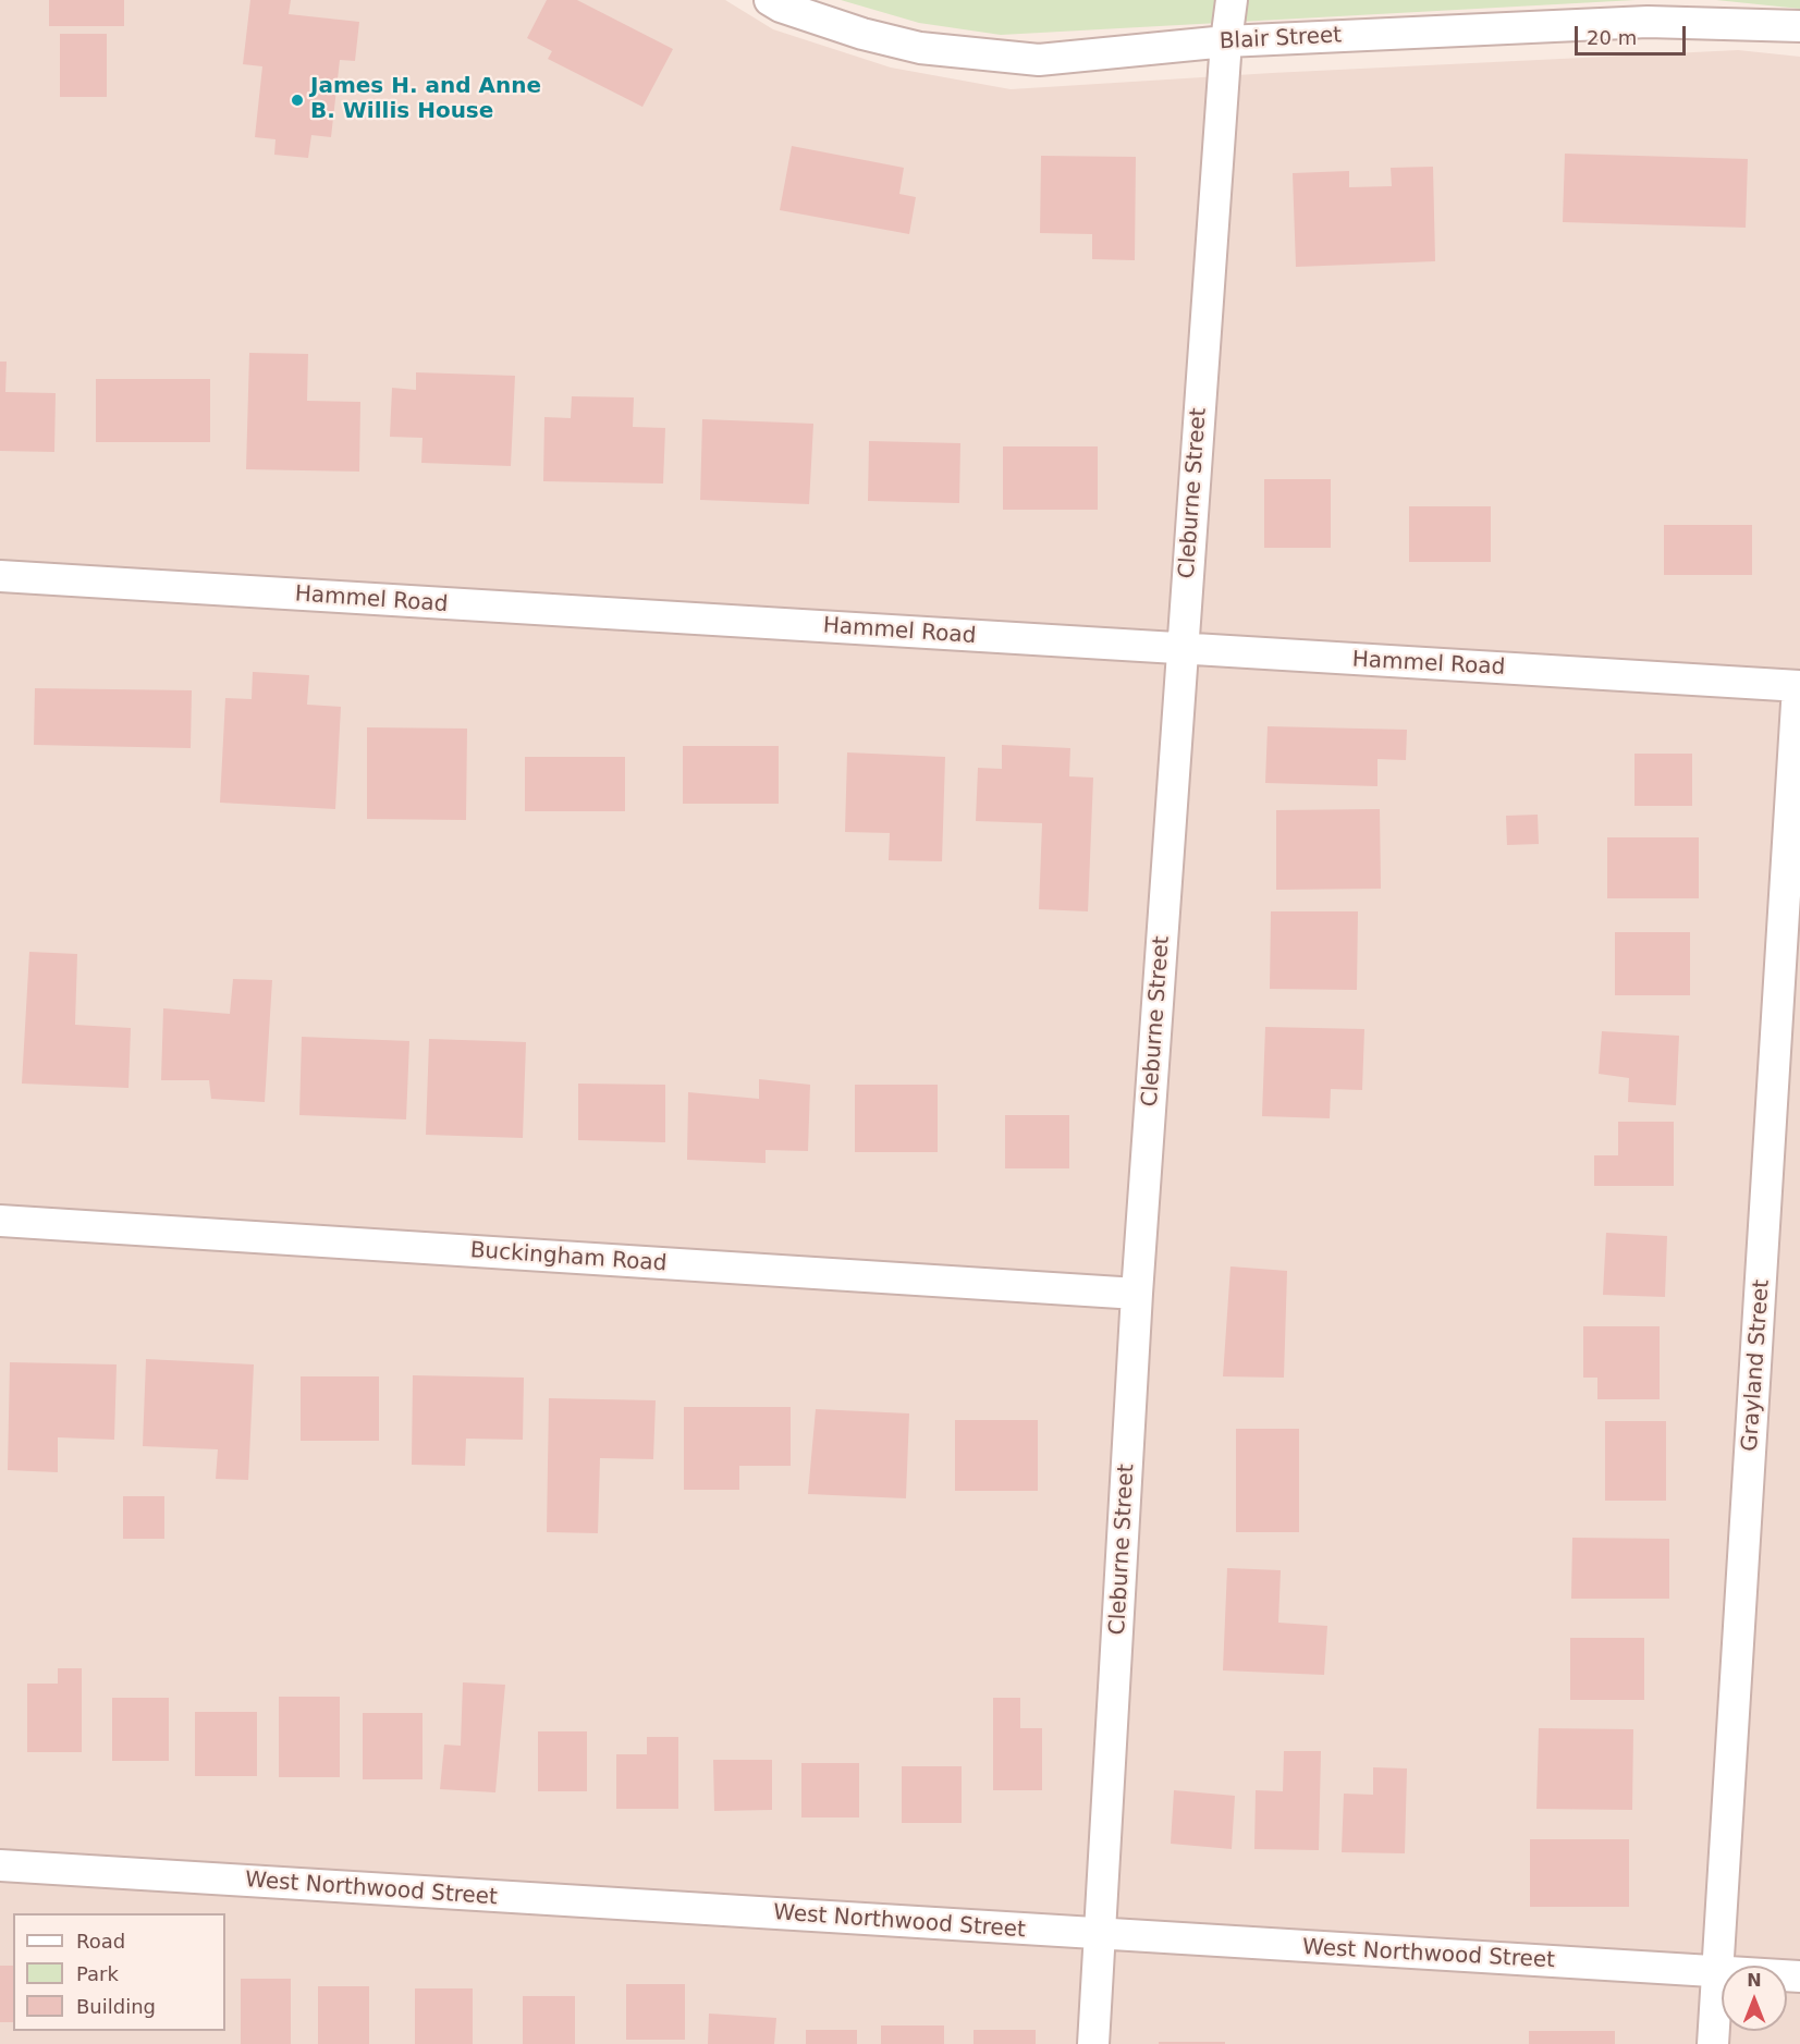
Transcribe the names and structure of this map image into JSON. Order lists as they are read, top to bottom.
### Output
{
  "streets": {
    "street": [
      "Blair Street",
      "Cleburne Street",
      "Hammel Road",
      "Buckingham Road",
      "Grayland Street",
      "West Northwood Street"
    ]
  },
  "crossings": [
    ["Blair Street", "Cleburne Street"],
    ["Cleburne Street", "Hammel Road"],
    ["Cleburne Street", "Buckingham Road"],
    ["Cleburne Street", "West Northwood Street"],
    ["Hammel Road", "Grayland Street"],
    ["Grayland Street", "West Northwood Street"]
  ],
  "places": ["James H. and Anne B. Willis House"],
  "legend": ["Road", "Park", "Building"],
  "scale_bar": "20 m",
  "north": "top"
}
